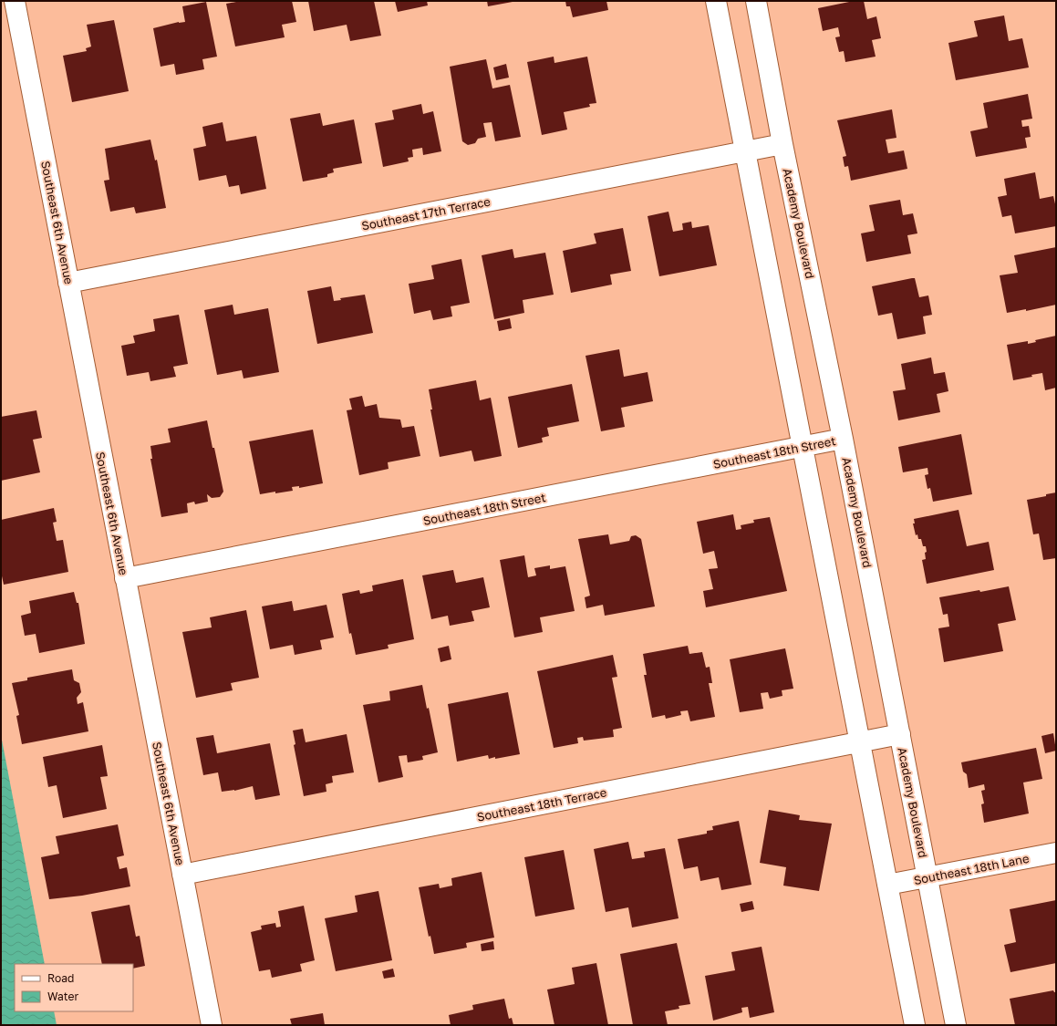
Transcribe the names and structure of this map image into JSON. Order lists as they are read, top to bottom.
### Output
{
  "streets": {
    "street": [
      "Southeast 17th Terrace",
      "Southeast 6th Avenue",
      "Academy Boulevard",
      "Southeast 18th Street",
      "Southeast 18th Terrace",
      "Southeast 18th Lane"
    ]
  },
  "crossings": [
    ["Southeast 17th Terrace", "Southeast 6th Avenue"],
    ["Southeast 17th Terrace", "Academy Boulevard"],
    ["Southeast 6th Avenue", "Southeast 18th Street"],
    ["Southeast 6th Avenue", "Southeast 18th Terrace"],
    ["Academy Boulevard", "Southeast 18th Street"],
    ["Academy Boulevard", "Southeast 18th Terrace"],
    ["Academy Boulevard", "Southeast 18th Lane"]
  ],
  "legend": ["Road", "Water"]
}
